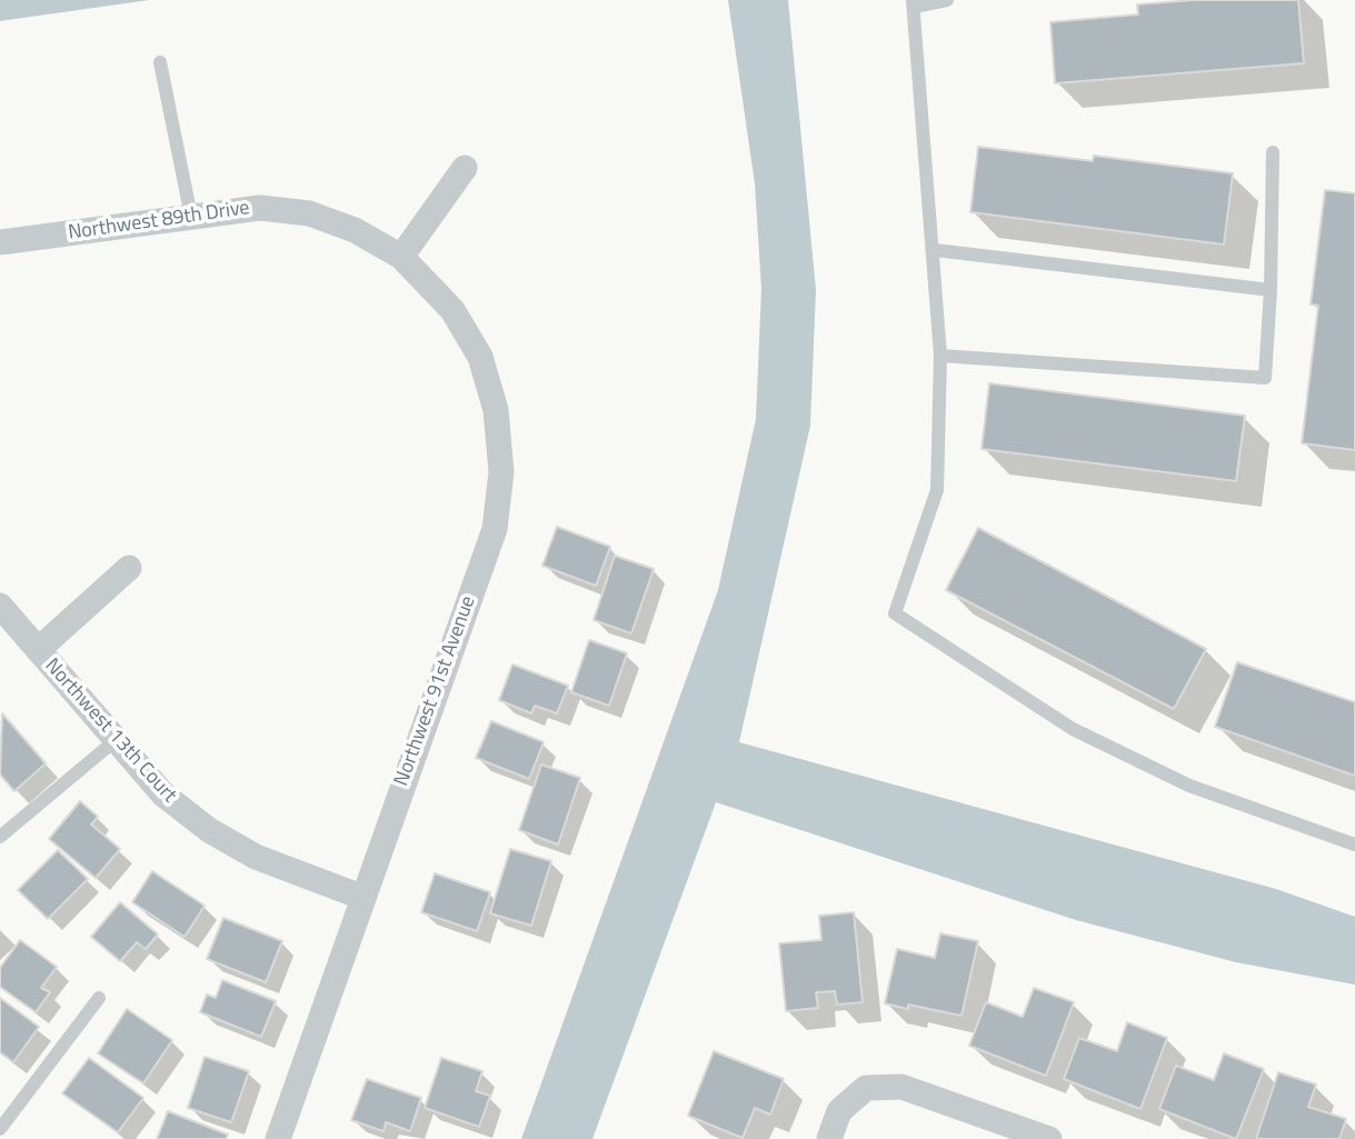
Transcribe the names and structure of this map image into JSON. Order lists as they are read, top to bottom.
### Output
{
  "streets": {
    "street": ["Northwest 89th Drive", "Northwest 91st Avenue", "Northwest 13th Court"]
  },
  "crossings": [
    ["Northwest 89th Drive", "Northwest 91st Avenue"],
    ["Northwest 91st Avenue", "Northwest 13th Court"]
  ]
}
